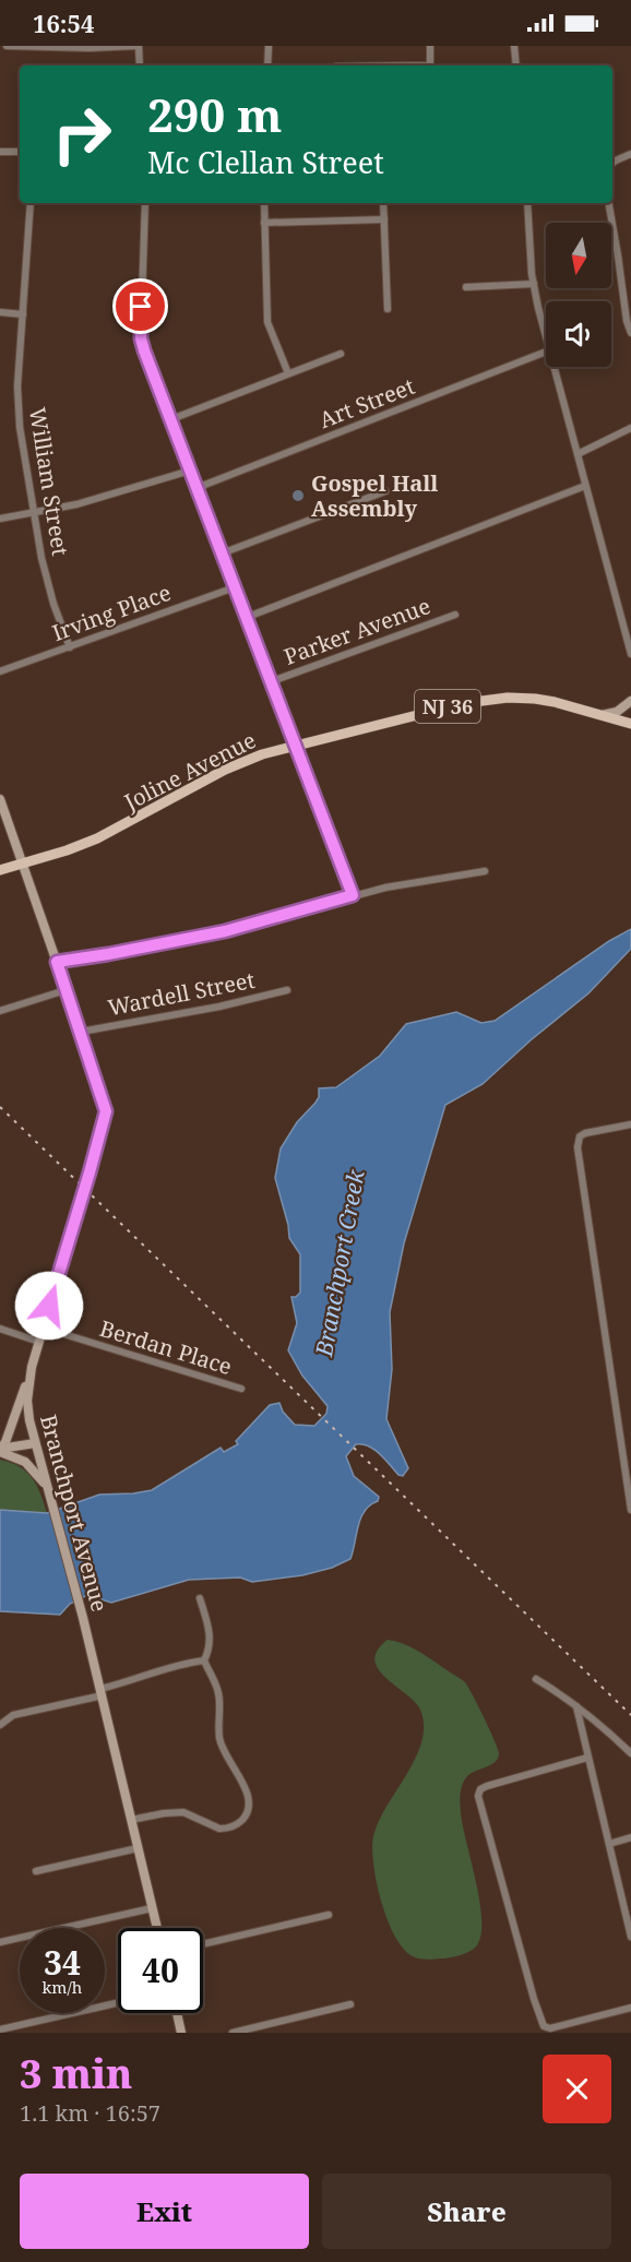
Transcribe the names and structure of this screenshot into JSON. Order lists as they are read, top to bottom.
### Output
{
  "streets": {
    "main road": ["NJ 36", "Joline Avenue"],
    "street": [
      "Art Street",
      "William Street",
      "Irving Place",
      "Parker Avenue",
      "Wardell Street",
      "Berdan Place",
      "Branchport Avenue"
    ]
  },
  "crossings": [
    ["William Street", "Irving Place"],
    ["Joline Avenue", "Branchport Avenue"],
    ["Wardell Street", "Branchport Avenue"],
    ["Berdan Place", "Branchport Avenue"]
  ],
  "water": ["Branchport Creek"],
  "places": ["Gospel Hall Assembly"],
  "north": "bottom",
  "page": {
    "status": "16:54",
    "turn": ["290 m", "Mc Clellan Street"],
    "speed": "34 km/h",
    "limit": "40",
    "heading": ["3 min", "1.1 km · 16:57"],
    "buttons": ["Exit", "Share"]
  }
}
